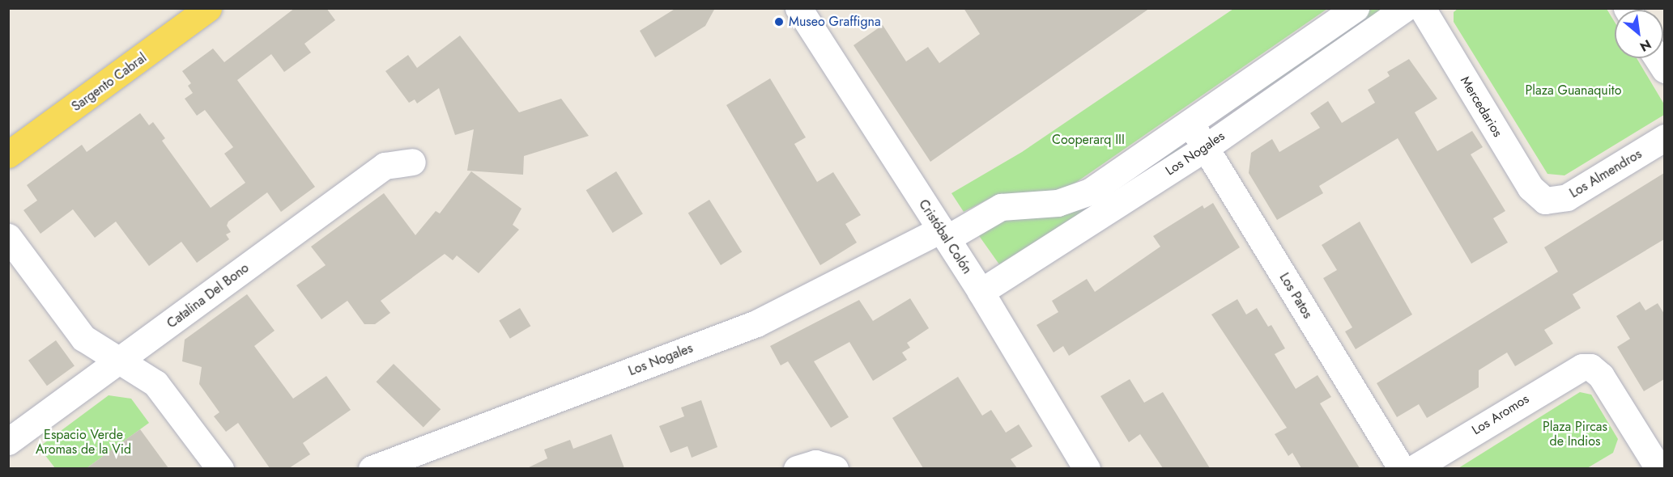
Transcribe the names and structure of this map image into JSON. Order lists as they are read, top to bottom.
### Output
{
  "streets": {
    "main road": ["Sargento Cabral"],
    "street": [
      "Mercedarios",
      "Los Nogales",
      "Los Almendros",
      "Cristóbal Colón",
      "Catalina Del Bono",
      "Los Patos",
      "Los Aromos"
    ]
  },
  "crossings": [
    ["Mercedarios", "Los Almendros"],
    ["Los Nogales", "Cristóbal Colón"],
    ["Los Nogales", "Los Patos"]
  ],
  "parks": [
    "Plaza Guanaquito",
    "Cooperarq III",
    "Plaza Pircas de Indios",
    "Espacio Verde Aromas de la Vid"
  ],
  "places": ["Museo Graffigna"],
  "north": "bottom right"
}
